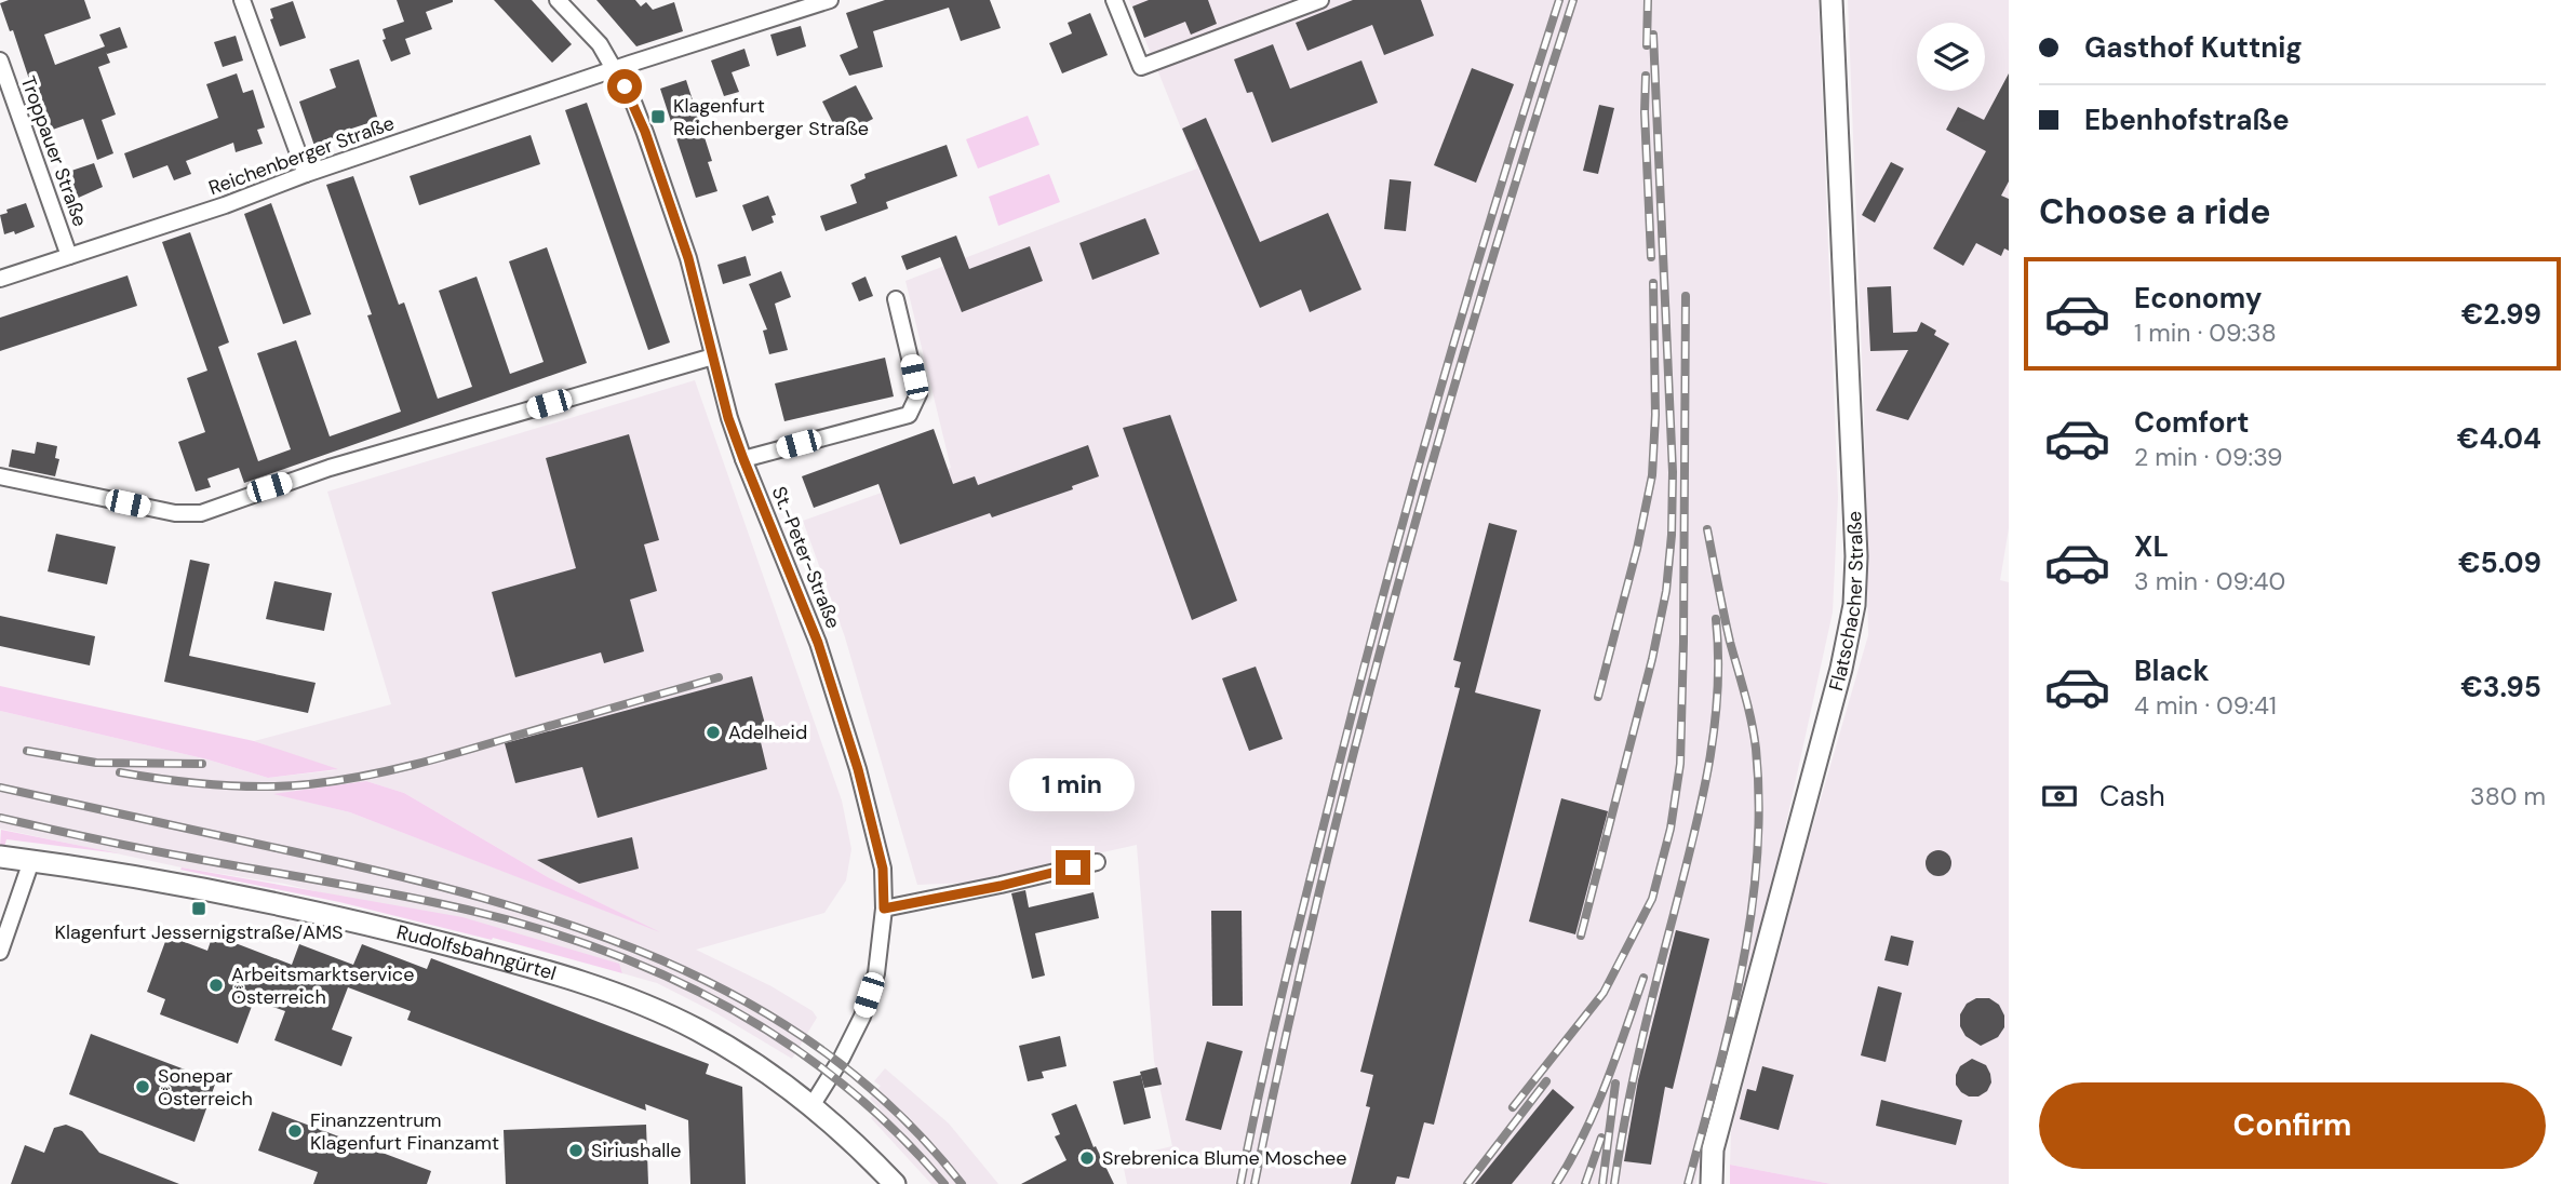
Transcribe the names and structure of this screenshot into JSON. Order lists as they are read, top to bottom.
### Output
{
  "streets": {
    "street": [
      "Troppauer Straße",
      "Reichenberger Straße",
      "St.-Peter-Straße",
      "Flatschacher Straße",
      "Rudolfsbahngürtel"
    ]
  },
  "crossings": [
    ["Troppauer Straße", "Reichenberger Straße"],
    ["Reichenberger Straße", "St.-Peter-Straße"],
    ["St.-Peter-Straße", "Rudolfsbahngürtel"]
  ],
  "places": {
    "transit": ["Klagenfurt Reichenberger Straße", "Klagenfurt Jessernigstraße/AMS"],
    "other": [
      "Adelheid",
      "Arbeitsmarktservice Österreich",
      "Sonepar Österreich",
      "Finanzzentrum Klagenfurt Finanzamt",
      "Siriushalle",
      "Srebrenica Blume Moschee"
    ]
  },
  "page": {
    "banner": ["Gasthof Kuttnig", "Ebenhofstraße"],
    "heading": "Choose a ride",
    "list": [
      {
        "name": "Economy",
        "note": "1 min · 09:38",
        "value": "€2.99"
      },
      {
        "name": "Comfort",
        "note": "2 min · 09:39",
        "value": "€4.04"
      },
      {
        "name": "XL",
        "note": "3 min · 09:40",
        "value": "€5.09"
      },
      {
        "name": "Black",
        "note": "4 min · 09:41",
        "value": "€3.95"
      }
    ],
    "pay": ["Cash", "380 m"],
    "bubble": "1 min",
    "buttons": "Confirm"
  }
}
